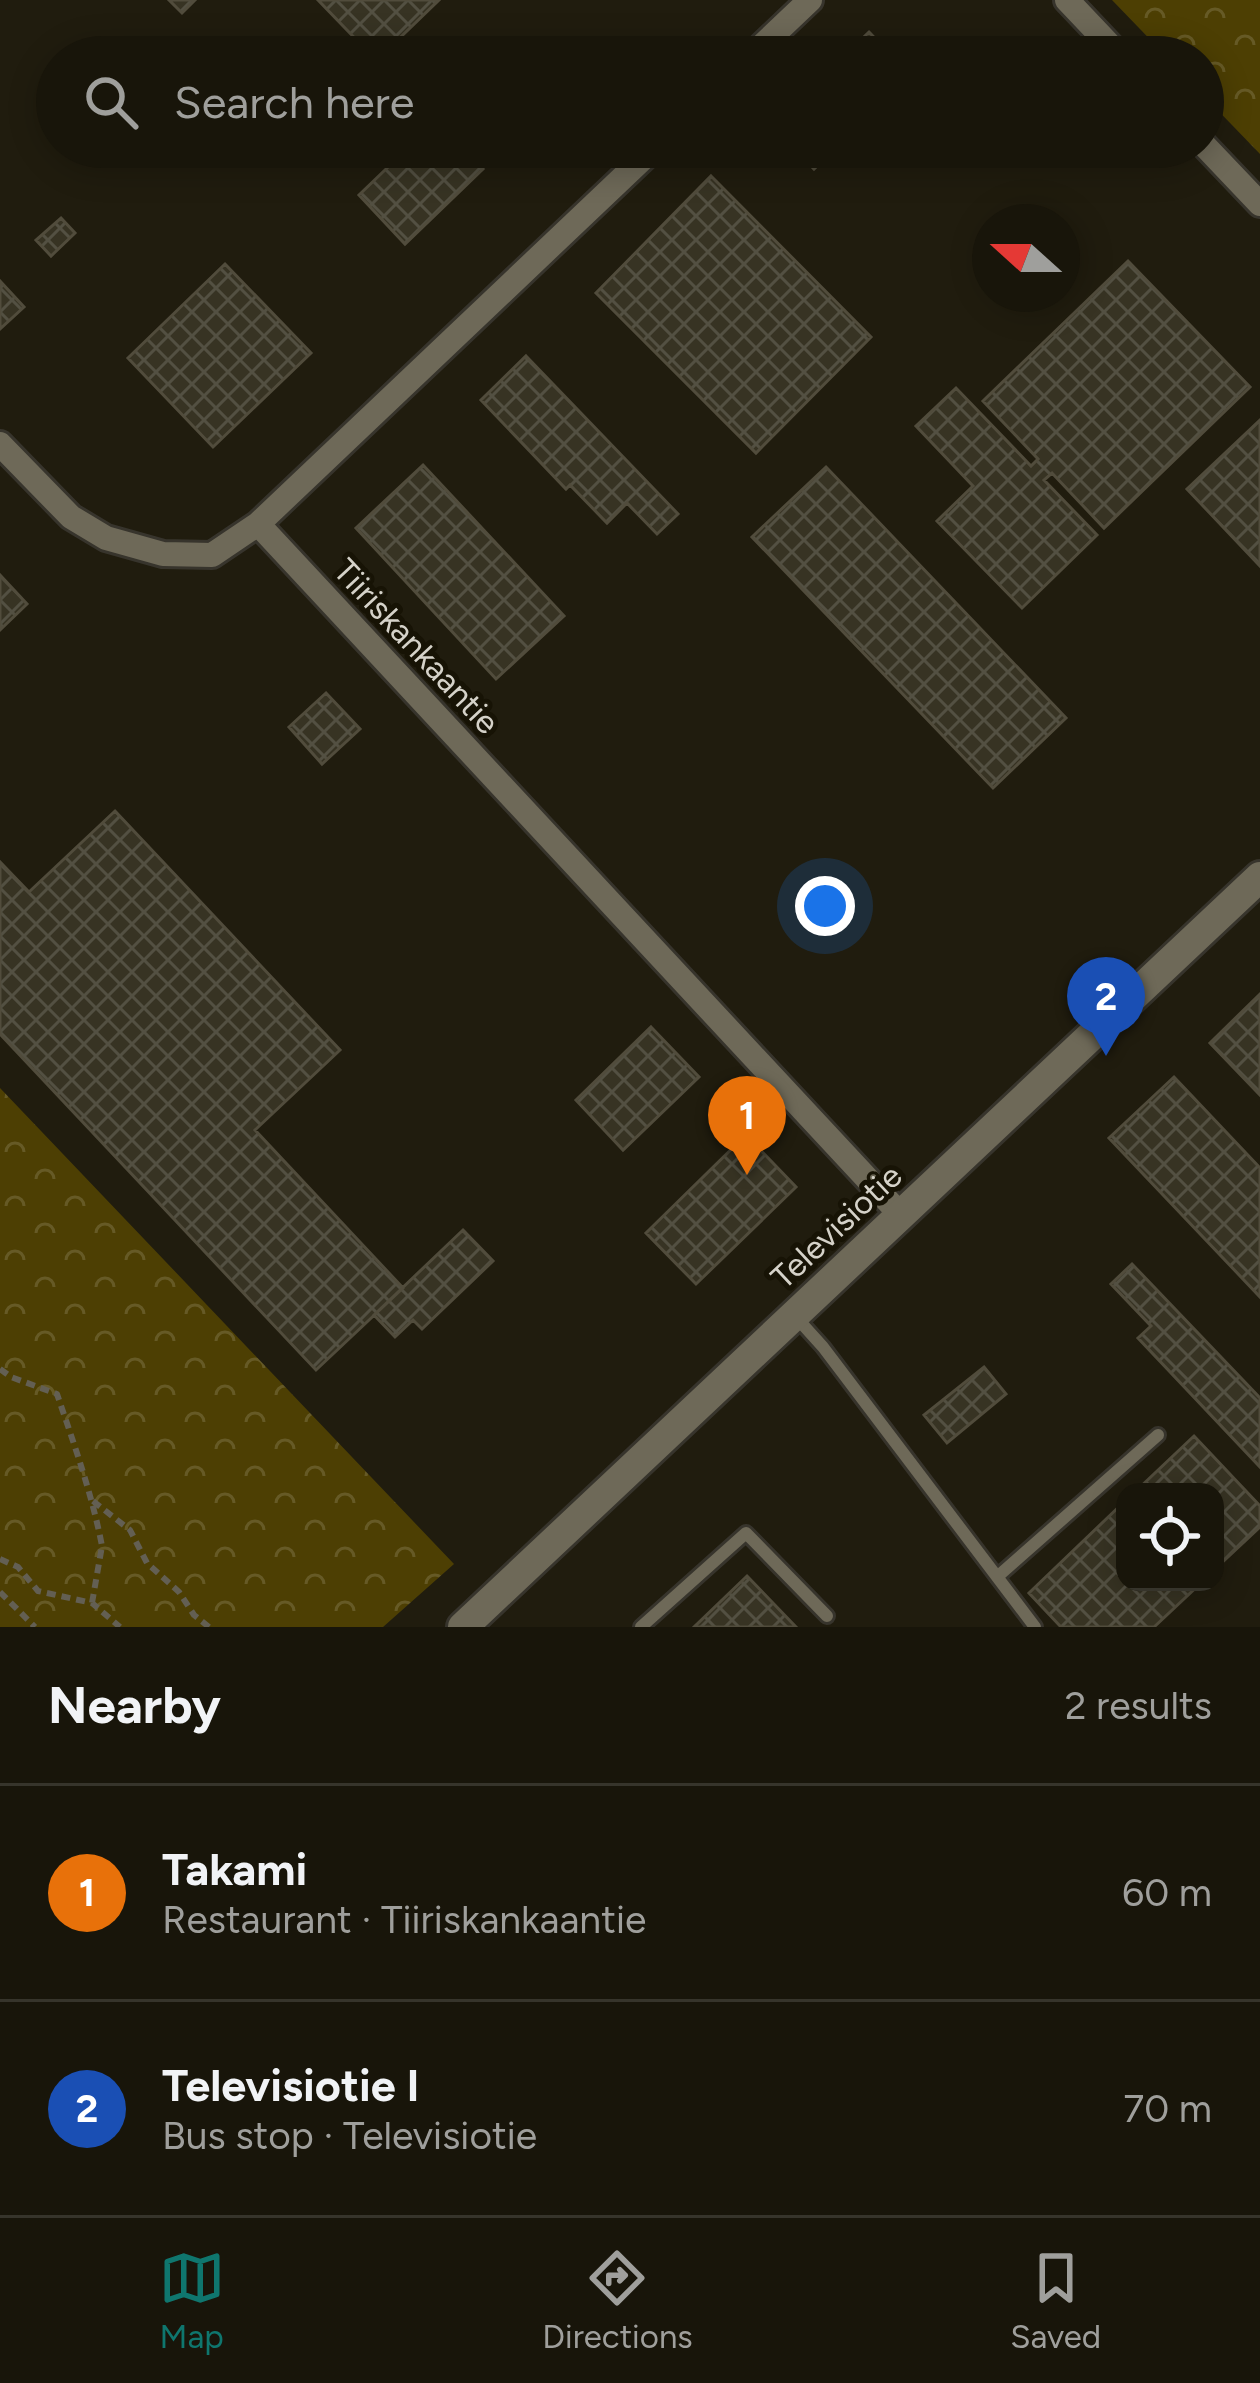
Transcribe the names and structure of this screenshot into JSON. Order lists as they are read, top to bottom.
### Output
{
  "streets": {
    "street": ["Tiiriskankaantie", "Televisiotie"]
  },
  "crossings": [
    ["Tiiriskankaantie", "Televisiotie"]
  ],
  "north": "left",
  "page": {
    "search": "Search here",
    "pins": ["2", "1"],
    "heading": ["Nearby", "2 results"],
    "list": [
      {
        "mark": "1",
        "name": "Takami",
        "note": "Restaurant · Tiiriskankaantie",
        "value": "60 m"
      },
      {
        "mark": "2",
        "name": "Televisiotie I",
        "note": "Bus stop · Televisiotie",
        "value": "70 m"
      }
    ],
    "nav": ["Map", "Directions", "Saved"]
  }
}
